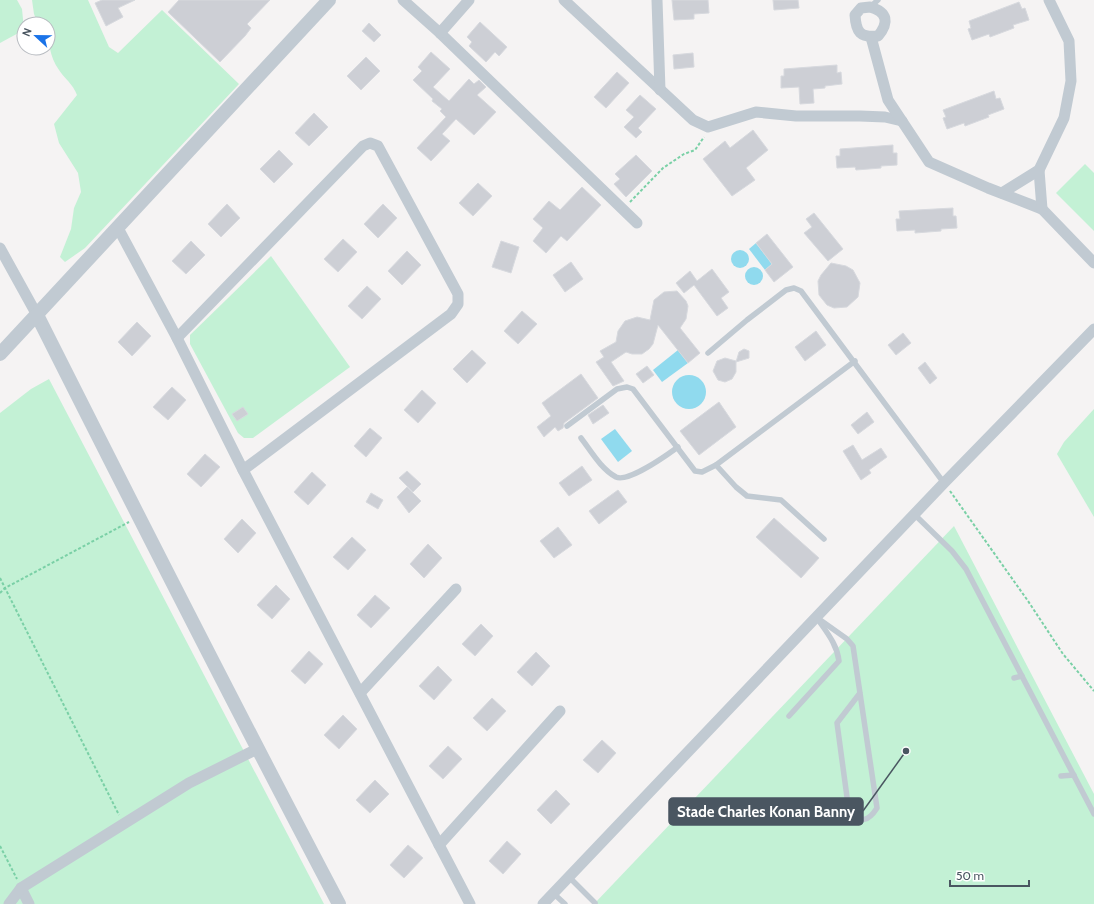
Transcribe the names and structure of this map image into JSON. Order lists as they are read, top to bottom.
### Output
{
  "places": ["Stade Charles Konan Banny"],
  "scale_bar": "50 m",
  "north": "left"
}
